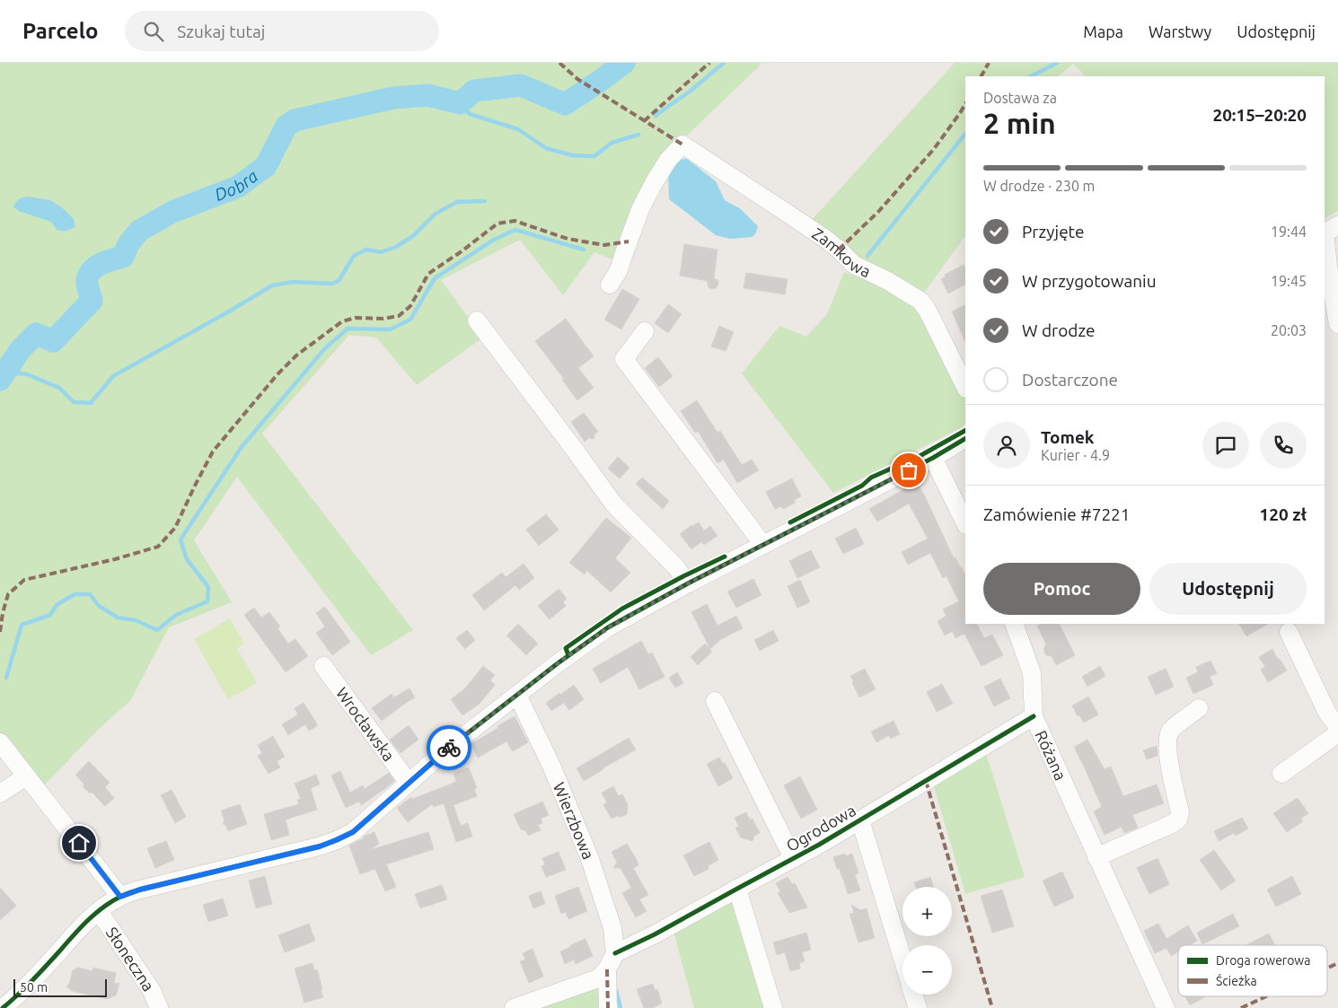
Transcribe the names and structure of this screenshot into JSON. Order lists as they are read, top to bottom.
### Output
{
  "streets": {
    "street": [
      "Zamkowa",
      "Wrocławska",
      "Różana",
      "Wierzbowa",
      "Ogrodowa",
      "Słoneczna"
    ]
  },
  "crossings": [
    ["Różana", "Ogrodowa"],
    ["Wierzbowa", "Ogrodowa"]
  ],
  "water": ["Dobra"],
  "legend": ["Droga rowerowa", "Ścieżka"],
  "scale_bar": "50 m",
  "page": {
    "header": "Parcelo",
    "search": "Szukaj tutaj",
    "nav": ["Mapa", "Warstwy", "Udostępnij"],
    "heading": ["2 min", "Dostawa za", "20:15–20:20"],
    "panel": [
      "Tomek",
      "Kurier · 4.9",
      "Zamówienie #7221",
      "120 zł"
    ],
    "bar": "W drodze · 230 m",
    "list": [
      ["Przyjęte", "19:44"],
      ["W przygotowaniu", "19:45"],
      ["W drodze", "20:03"],
      "Dostarczone"
    ],
    "buttons": ["Pomoc", "Udostępnij"],
    "map_buttons": ["+", "−"],
    "scale": "50 m"
  }
}
